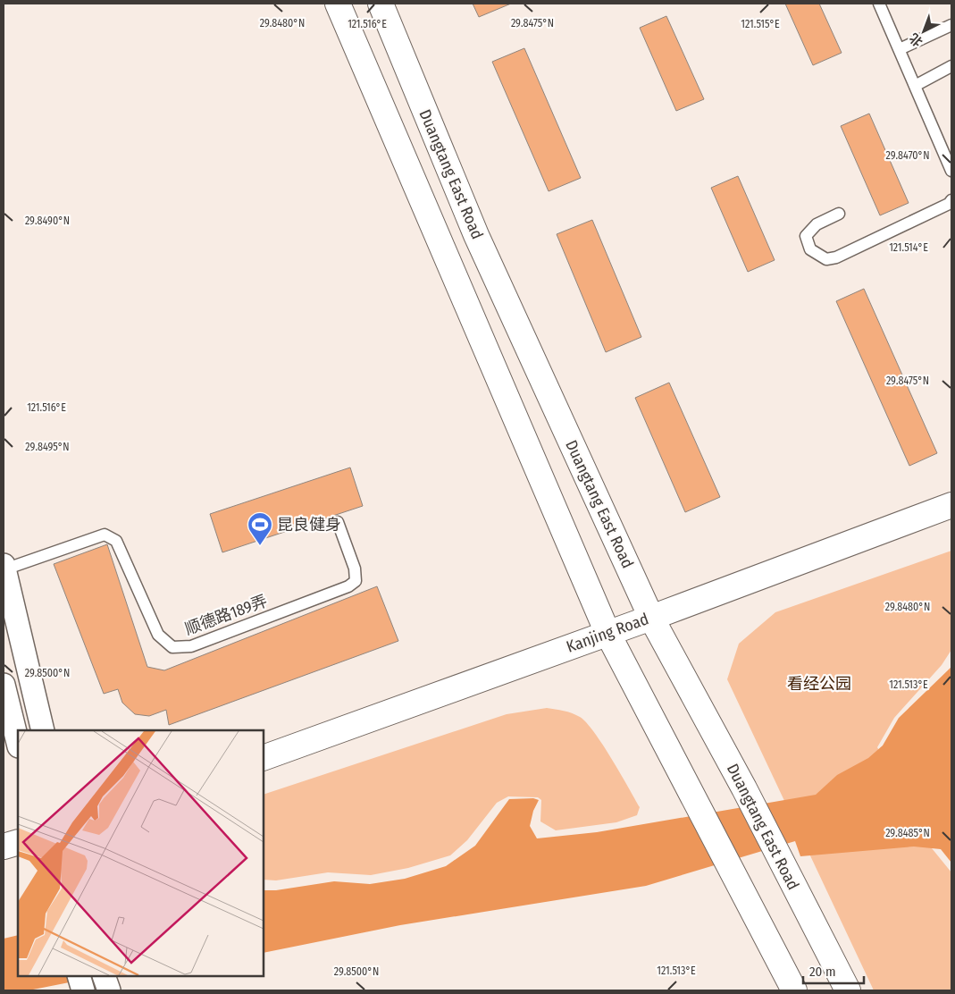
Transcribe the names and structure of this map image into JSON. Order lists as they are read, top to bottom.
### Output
{
  "streets": {
    "main road": ["Duangtang East Road", "Kanjing Road"],
    "lane": ["顺德路189弄"]
  },
  "crossings": [
    ["Duangtang East Road", "Kanjing Road"]
  ],
  "parks": ["看经公园"],
  "places": {
    "sports": ["昆良健身"]
  },
  "scale_bar": "20 m",
  "north": "bottom left",
  "coordinates": [
    "29.8480°N",
    "29.8475°N",
    "121.516°E",
    "121.515°E",
    "29.8470°N",
    "29.8490°N",
    "121.514°E",
    "29.8495°N",
    "29.8500°N",
    "121.513°E",
    "29.8485°N"
  ]
}
